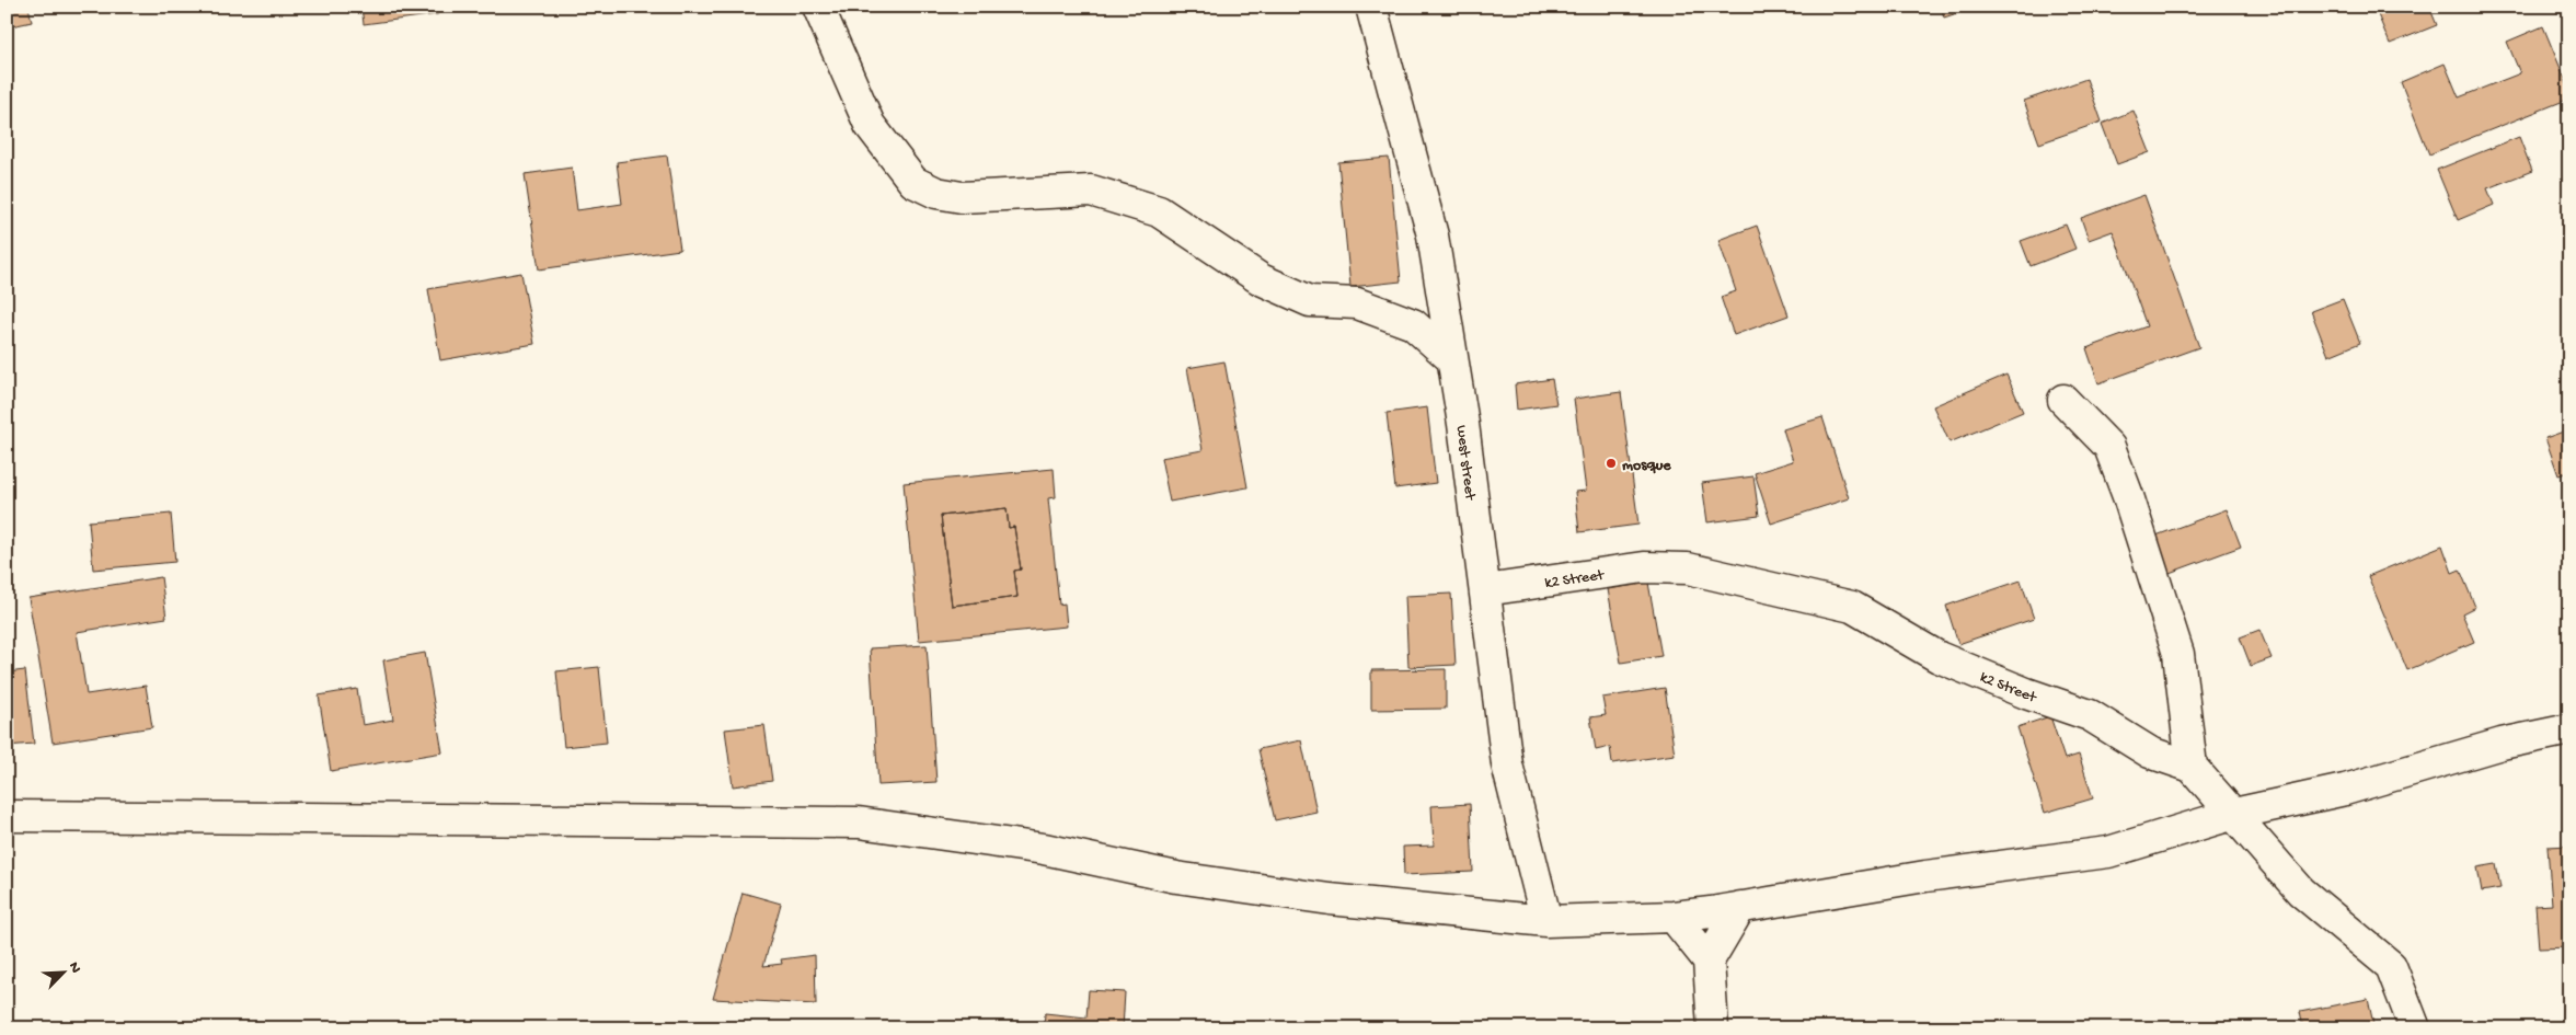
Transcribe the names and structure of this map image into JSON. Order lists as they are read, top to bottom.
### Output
{
  "streets": {
    "street": ["west street", "k2 Street"]
  },
  "crossings": [
    ["west street", "k2 Street"]
  ],
  "places": ["mosque"],
  "north": "top right"
}
